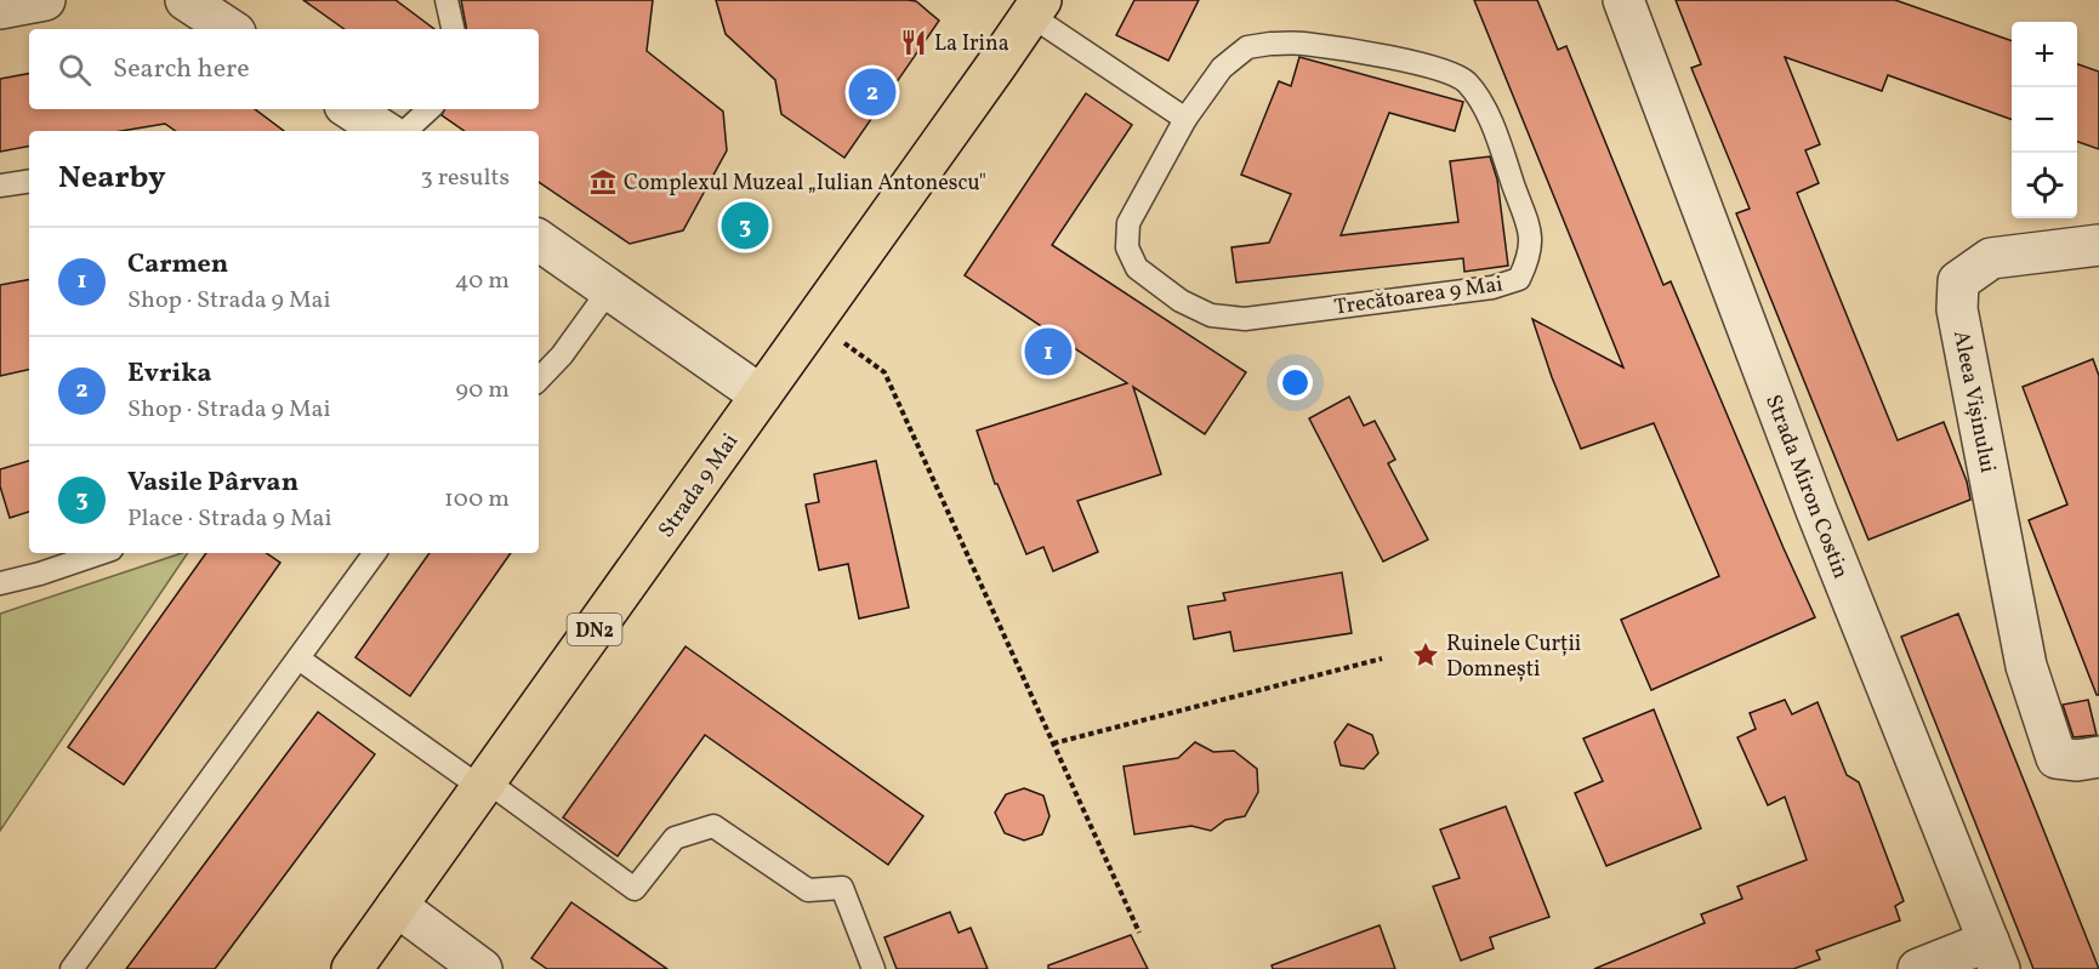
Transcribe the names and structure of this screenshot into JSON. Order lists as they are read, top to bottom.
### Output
{
  "streets": {
    "main road": ["Strada 9 Mai", "DN2"],
    "street": ["Aleea Vișinului", "Strada Miron Costin"],
    "lane": ["Trecătoarea 9 Mai"]
  },
  "places": {
    "restaurant": ["La Irina"],
    "museum": ["Complexul Muzeal „Iulian Antonescu\""],
    "place": ["Ruinele Curții Domnești"]
  },
  "page": {
    "map_buttons": ["+", "−"],
    "search": "Search here",
    "pins": ["2", "3", "1"],
    "heading": ["Nearby", "3 results"],
    "list": [
      {
        "mark": "1",
        "name": "Carmen",
        "note": "Shop · Strada 9 Mai",
        "value": "40 m"
      },
      {
        "mark": "2",
        "name": "Evrika",
        "note": "Shop · Strada 9 Mai",
        "value": "90 m"
      },
      {
        "mark": "3",
        "name": "Vasile Pârvan",
        "note": "Place · Strada 9 Mai",
        "value": "100 m"
      }
    ]
  }
}
